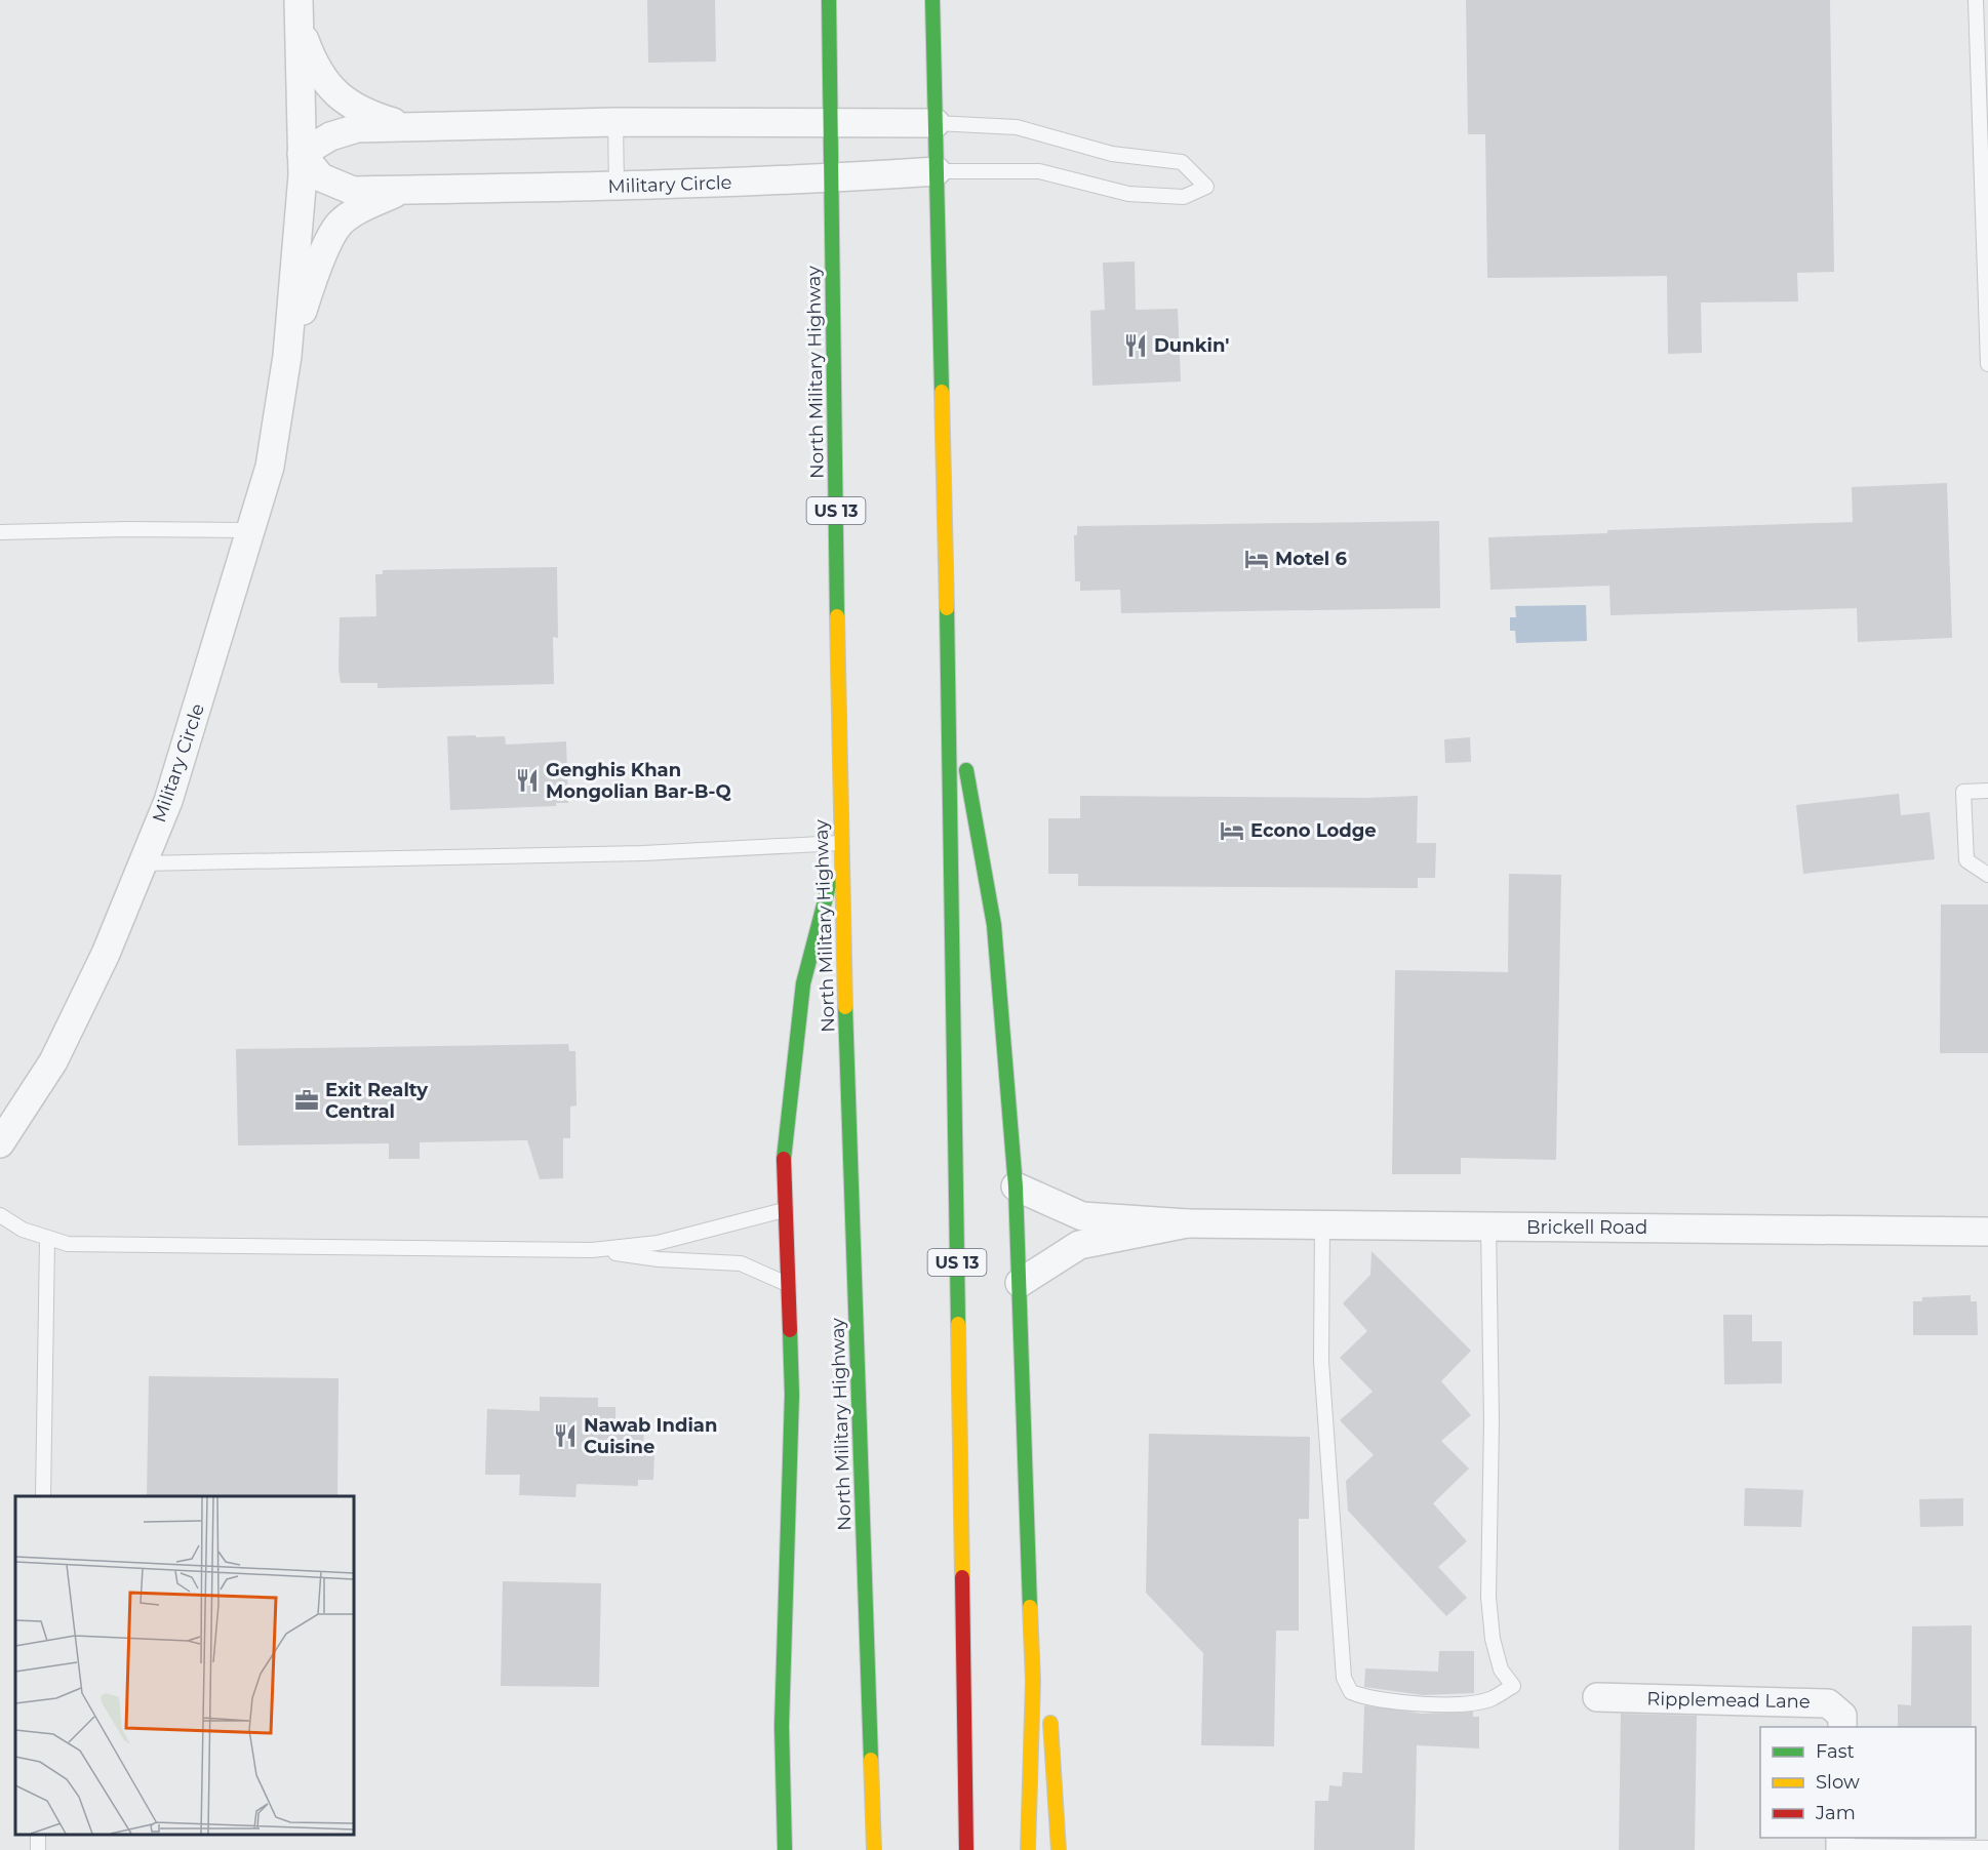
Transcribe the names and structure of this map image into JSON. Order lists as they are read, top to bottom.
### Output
{
  "streets": {
    "main road": ["North Military Highway", "US 13"],
    "street": ["Military Circle", "Brickell Road", "Ripplemead Lane"]
  },
  "crossings": [
    ["Military Circle", "North Military Highway"],
    ["Military Circle", "US 13"]
  ],
  "places": {
    "restaurant": ["Dunkin'", "Genghis Khan Mongolian Bar-B-Q", "Nawab Indian Cuisine"],
    "hotel": ["Motel 6", "Econo Lodge"],
    "office": ["Exit Realty Central"]
  },
  "legend": ["Fast", "Slow", "Jam"]
}
